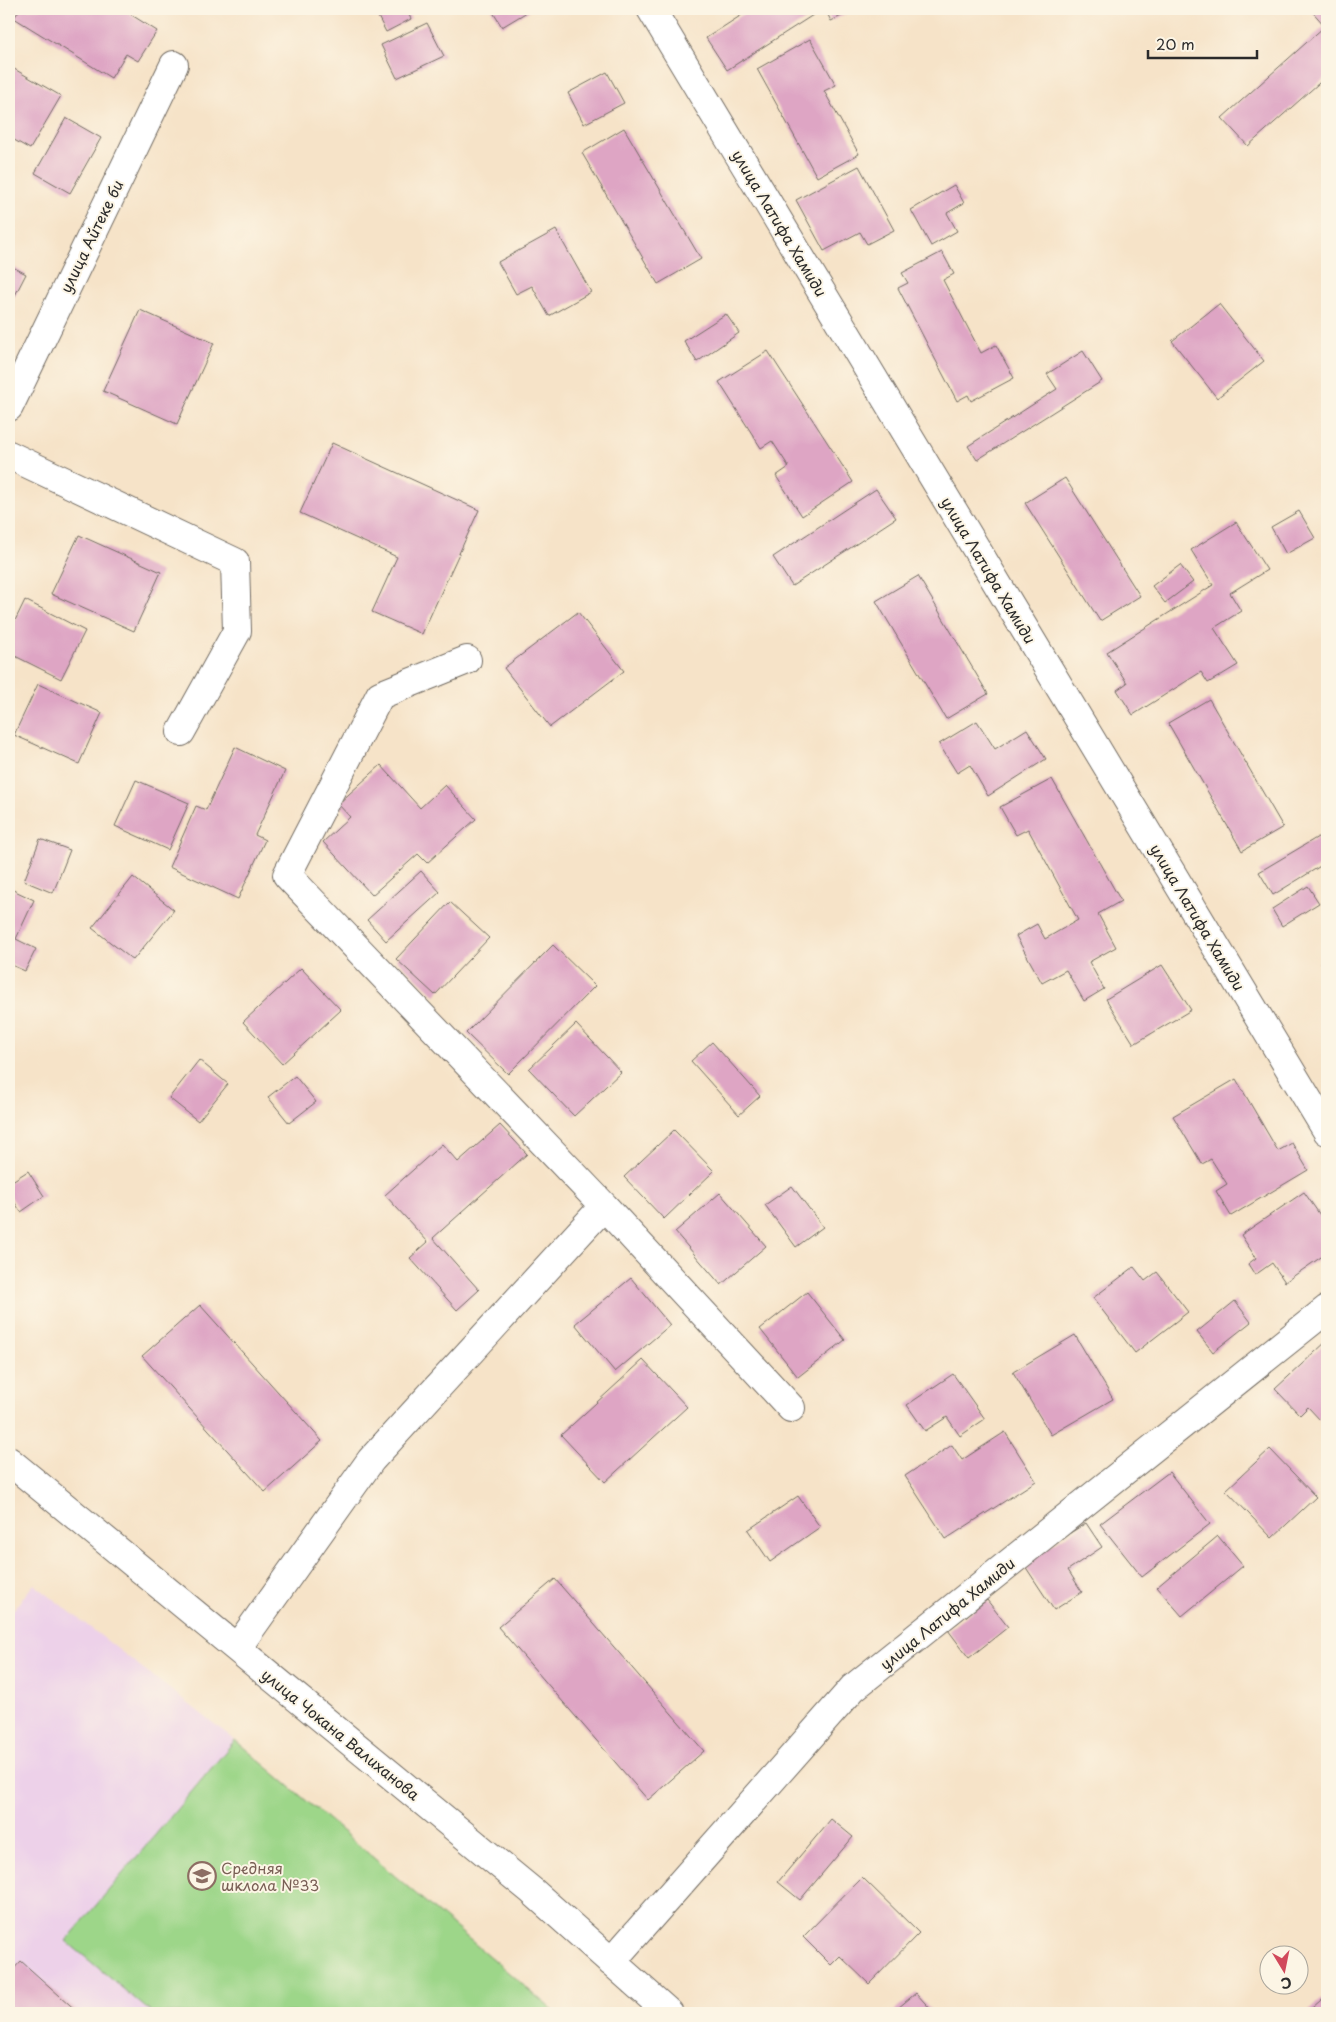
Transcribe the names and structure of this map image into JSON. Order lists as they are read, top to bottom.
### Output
{
  "streets": {
    "street": ["улица Латифа Хамиди", "улица Айтеке би", "улица Чокана Валиханова"]
  },
  "crossings": [
    ["улица Латифа Хамиди", "улица Чокана Валиханова"]
  ],
  "places": {
    "school or university": ["Средняя шклола №33"]
  },
  "scale_bar": "20 m",
  "north": "bottom"
}
